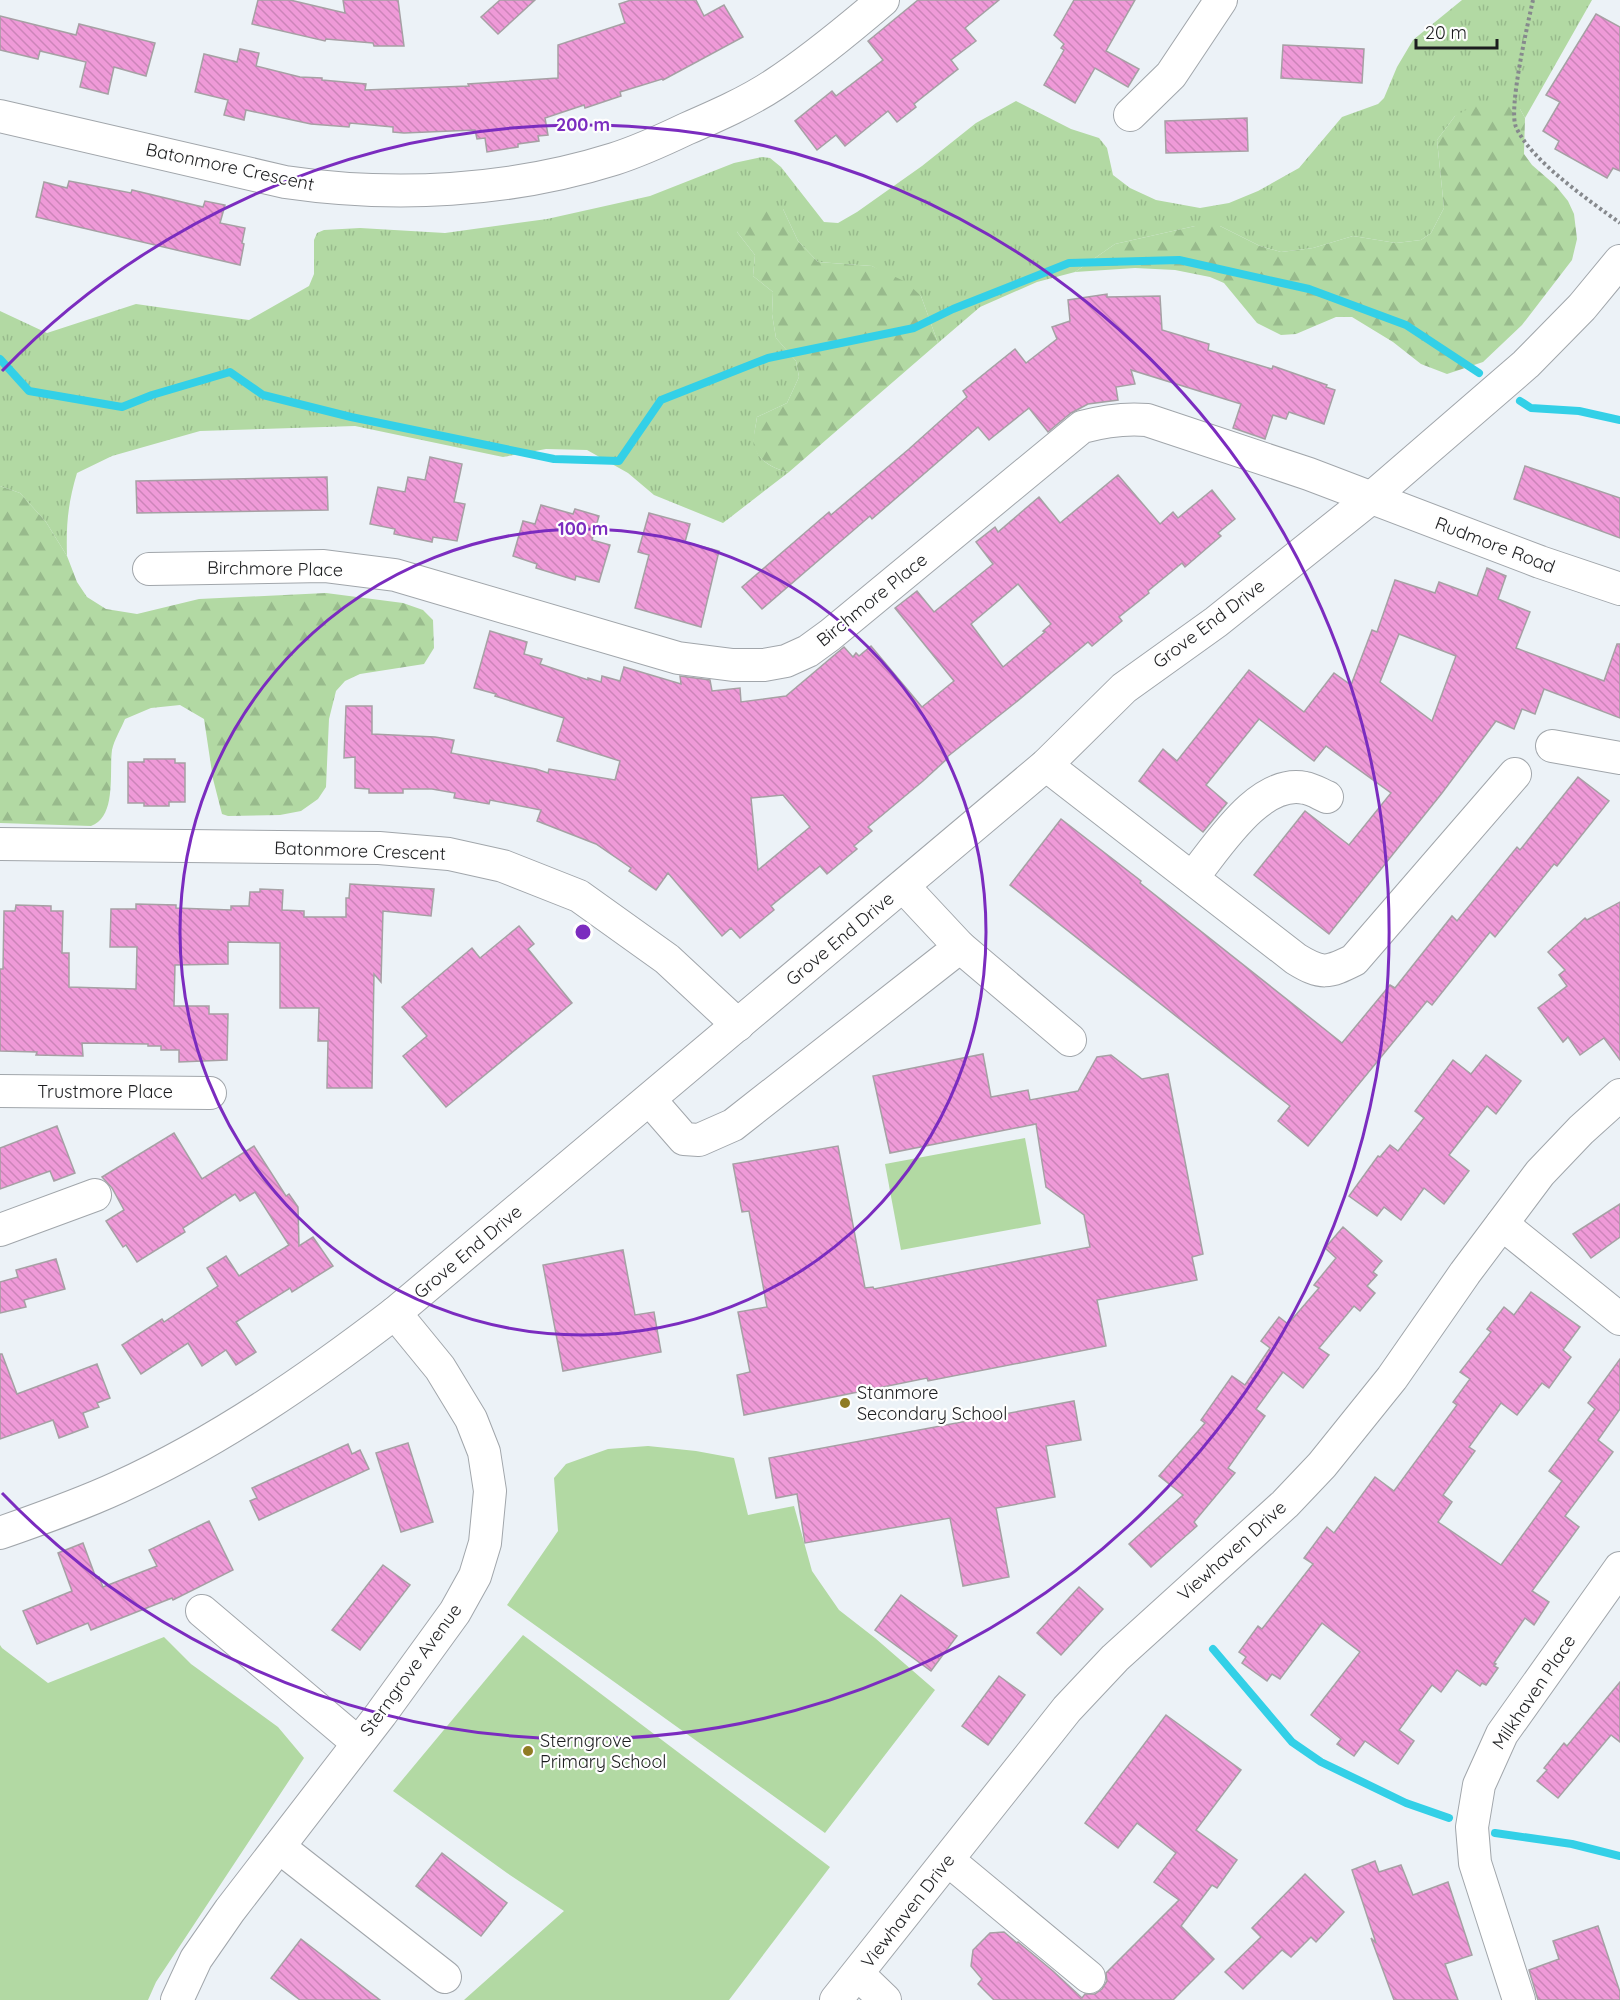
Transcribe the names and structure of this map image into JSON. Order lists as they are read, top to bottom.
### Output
{
  "streets": {
    "street": [
      "Batonmore Crescent",
      "Rudmore Road",
      "Birchmore Place",
      "Grove End Drive",
      "Trustmore Place",
      "Viewhaven Drive",
      "Sterngrove Avenue",
      "Milkhaven Place"
    ]
  },
  "crossings": [
    ["Batonmore Crescent", "Grove End Drive"],
    ["Rudmore Road", "Birchmore Place"],
    ["Rudmore Road", "Grove End Drive"],
    ["Birchmore Place", "Grove End Drive"],
    ["Grove End Drive", "Sterngrove Avenue"]
  ],
  "places": ["Stanmore Secondary School", "Sterngrove Primary School"],
  "scale_bar": "20 m",
  "rings": ["200 m", "100 m"]
}
